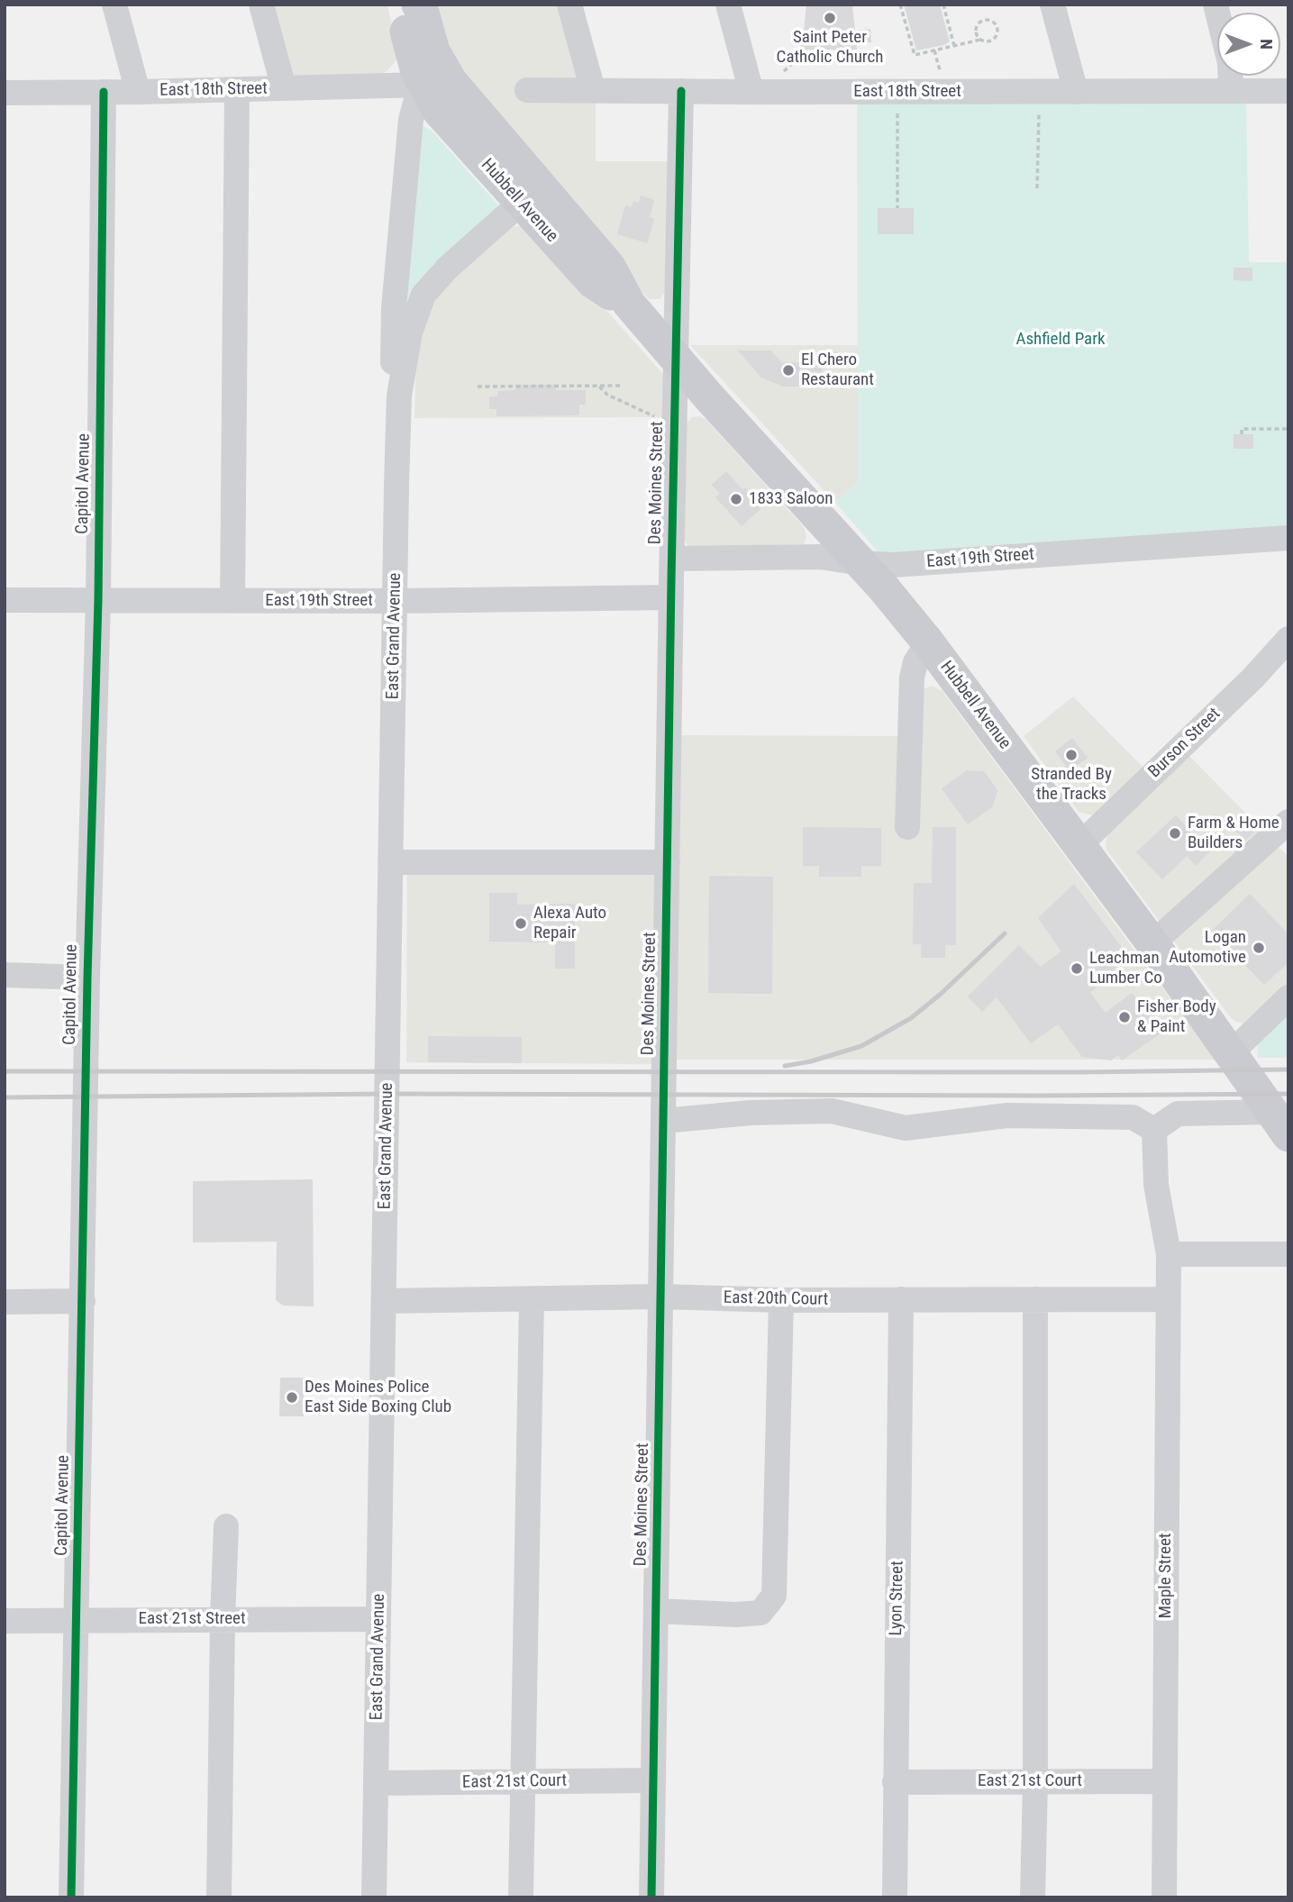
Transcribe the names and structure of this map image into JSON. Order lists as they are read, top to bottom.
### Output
{
  "streets": {
    "main road": ["Hubbell Avenue"],
    "street": [
      "East 18th Street",
      "Des Moines Street",
      "Capitol Avenue",
      "East 19th Street",
      "East Grand Avenue",
      "Burson Street",
      "East 20th Court",
      "Maple Street",
      "Lyon Street",
      "East 21st Street",
      "East 21st Court"
    ]
  },
  "crossings": [
    ["East 18th Street", "Hubbell Avenue"],
    ["East 18th Street", "Des Moines Street"],
    ["East 18th Street", "Capitol Avenue"],
    ["East 18th Street", "East Grand Avenue"],
    ["Hubbell Avenue", "Des Moines Street"],
    ["Hubbell Avenue", "East 19th Street"],
    ["Hubbell Avenue", "East Grand Avenue"],
    ["Hubbell Avenue", "Burson Street"],
    ["Des Moines Street", "East 19th Street"],
    ["Des Moines Street", "East 20th Court"],
    ["Des Moines Street", "East 21st Court"],
    ["Capitol Avenue", "East 19th Street"],
    ["Capitol Avenue", "East 21st Street"],
    ["East 19th Street", "East Grand Avenue"],
    ["East Grand Avenue", "East 20th Court"],
    ["East Grand Avenue", "East 21st Street"],
    ["East Grand Avenue", "East 21st Court"],
    ["East 20th Court", "Maple Street"],
    ["East 20th Court", "Lyon Street"],
    ["Maple Street", "East 21st Court"],
    ["Lyon Street", "East 21st Court"]
  ],
  "parks": ["Ashfield Park"],
  "places": [
    "Saint Peter Catholic Church",
    "El Chero Restaurant",
    "1833 Saloon",
    "Stranded By the Tracks",
    "Farm & Home Builders",
    "Alexa Auto Repair",
    "Logan Automotive",
    "Leachman Lumber Co",
    "Fisher Body & Paint",
    "Des Moines Police East Side Boxing Club"
  ],
  "north": "right"
}
